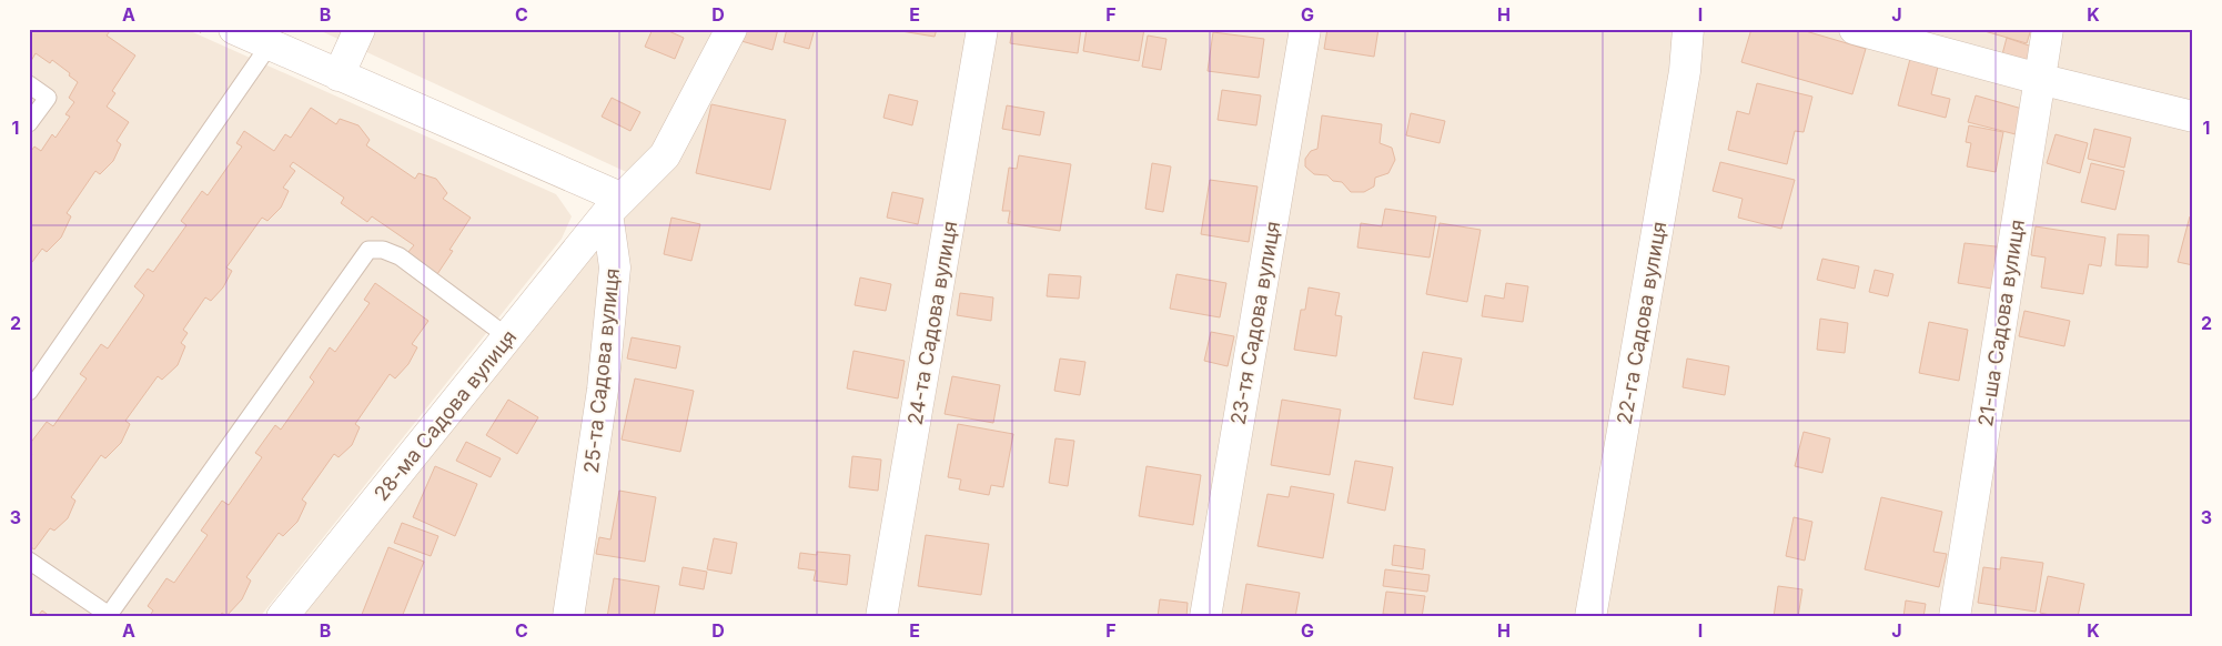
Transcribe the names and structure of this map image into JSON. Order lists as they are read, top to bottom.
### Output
{
  "streets": {
    "street": [
      "24-та Садова вулиця",
      "23-тя Садова вулиця",
      "22-га Садова вулиця",
      "21-ша Садова вулиця",
      "25-та Садова вулиця",
      "28-ма Садова вулиця"
    ]
  },
  "crossings": [
    ["25-та Садова вулиця", "28-ма Садова вулиця"]
  ],
  "grid": {
    "columns": [
      "A",
      "B",
      "C",
      "D",
      "E",
      "F",
      "G",
      "H",
      "I",
      "J",
      "K"
    ],
    "rows": ["1", "2", "3"]
  }
}
